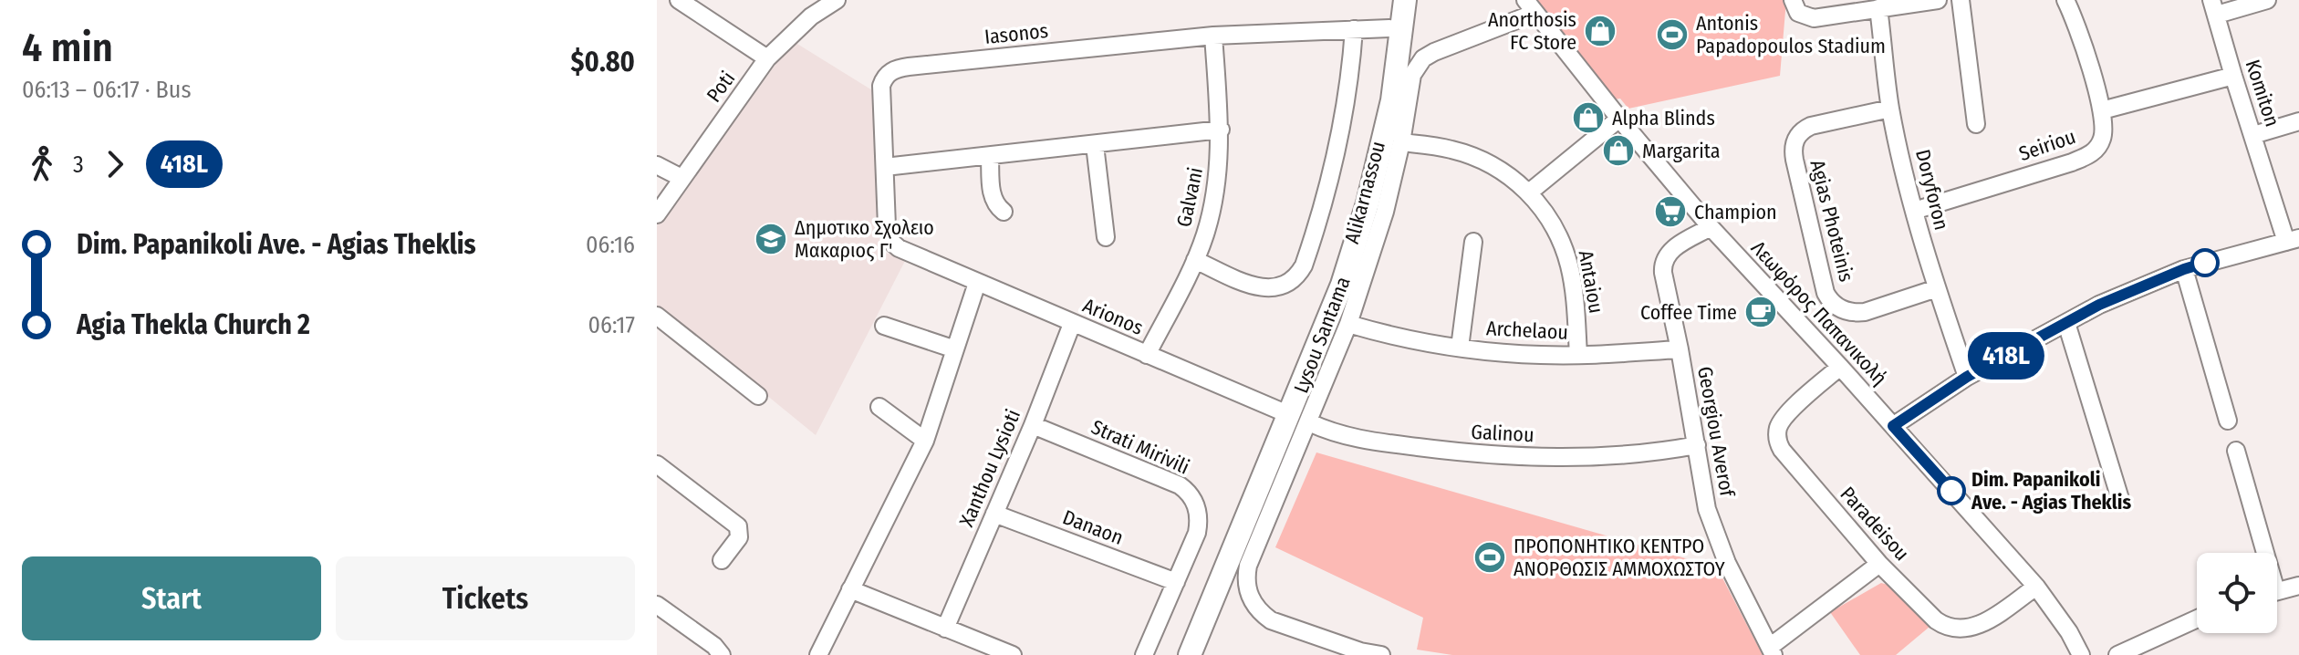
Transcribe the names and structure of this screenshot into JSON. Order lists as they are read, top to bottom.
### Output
{
  "streets": {
    "main road": ["Lysou Santama"],
    "street": [
      "Iasonos",
      "Poti",
      "Komiton",
      "Seiriou",
      "Doryforon",
      "Alikarnassou",
      "Galvani",
      "Agias Photeinis",
      "Antaiou",
      "Λεωφόρος Παπανικολή",
      "Arionos",
      "Archelaou",
      "Georgiou Averof",
      "Galinou",
      "Strati Mirivili",
      "Xanthou Lysioti",
      "Paradeisou",
      "Danaon"
    ]
  },
  "crossings": [
    ["Iasonos", "Galvani"],
    ["Iasonos", "Arionos"],
    ["Iasonos", "Lysou Santama"],
    ["Seiriou", "Doryforon"],
    ["Doryforon", "Agias Photeinis"],
    ["Alikarnassou", "Antaiou"],
    ["Alikarnassou", "Λεωφόρος Παπανικολή"],
    ["Alikarnassou", "Arionos"],
    ["Alikarnassou", "Archelaou"],
    ["Alikarnassou", "Lysou Santama"],
    ["Alikarnassou", "Galinou"],
    ["Galvani", "Arionos"],
    ["Antaiou", "Archelaou"],
    ["Λεωφόρος Παπανικολή", "Georgiou Averof"],
    ["Λεωφόρος Παπανικολή", "Paradeisou"],
    ["Arionos", "Lysou Santama"],
    ["Arionos", "Galinou"],
    ["Arionos", "Xanthou Lysioti"],
    ["Archelaou", "Georgiou Averof"],
    ["Lysou Santama", "Galinou"],
    ["Georgiou Averof", "Galinou"],
    ["Strati Mirivili", "Xanthou Lysioti"],
    ["Strati Mirivili", "Danaon"],
    ["Xanthou Lysioti", "Danaon"]
  ],
  "places": {
    "shop": ["Anorthosis FC Store", "Alpha Blinds", "Margarita"],
    "sports": ["Antonis Papadopoulos Stadium", "ΠΡΟΠΟΝΗΤΙΚΟ ΚΕΝΤΡΟ ΑΝΟΡΘΩΣΙΣ ΑΜΜΟΧΩΣΤΟΥ"],
    "supermarket": ["Champion"],
    "school or university": ["Δημοτικο Σχολειο Μακαριος Γ'"],
    "cafe": ["Coffee Time"],
    "other": ["Dim. Papanikoli Ave. - Agias Theklis"]
  },
  "lines": ["bus line 418L"],
  "page": {
    "heading": ["4 min", "06:13 – 06:17 · Bus", "$0.80"],
    "on_map": "418L",
    "legs": ["3", "418L"],
    "list": [
      {
        "name": "Dim. Papanikoli Ave. - Agias Theklis",
        "value": "06:16"
      },
      {
        "name": "Agia Thekla Church 2",
        "value": "06:17"
      }
    ],
    "buttons": ["Start", "Tickets"]
  }
}
